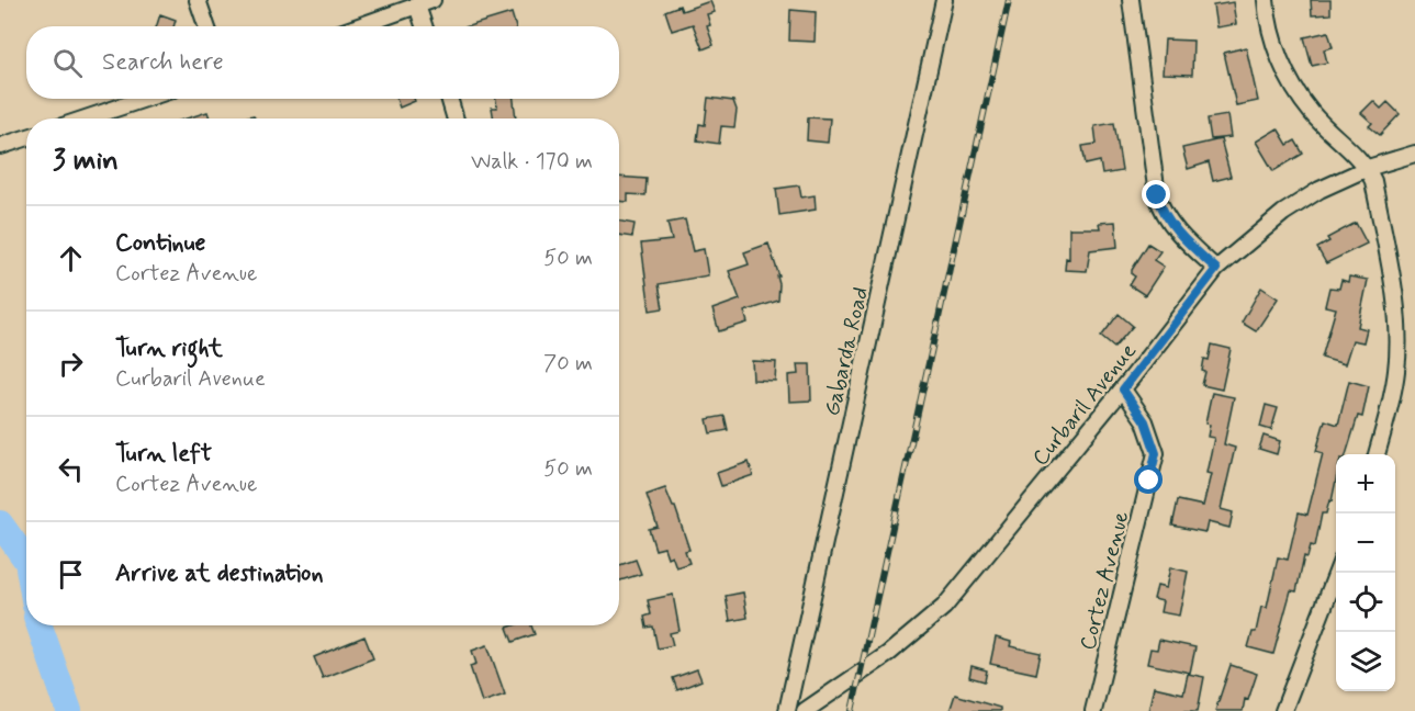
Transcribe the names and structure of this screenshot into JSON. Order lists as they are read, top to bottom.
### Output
{
  "streets": {
    "street": ["Gabarda Road", "Curbaril Avenue", "Cortez Avenue"]
  },
  "crossings": [
    ["Curbaril Avenue", "Cortez Avenue"]
  ],
  "page": {
    "search": "Search here",
    "heading": ["3 min", "Walk · 170 m"],
    "list": [
      ["Continue", "Cortez Avenue", "50 m"],
      ["Turn right", "Curbaril Avenue", "70 m"],
      ["Turn left", "Cortez Avenue", "50 m"],
      "Arrive at destination"
    ],
    "map_buttons": ["+", "−"]
  }
}
